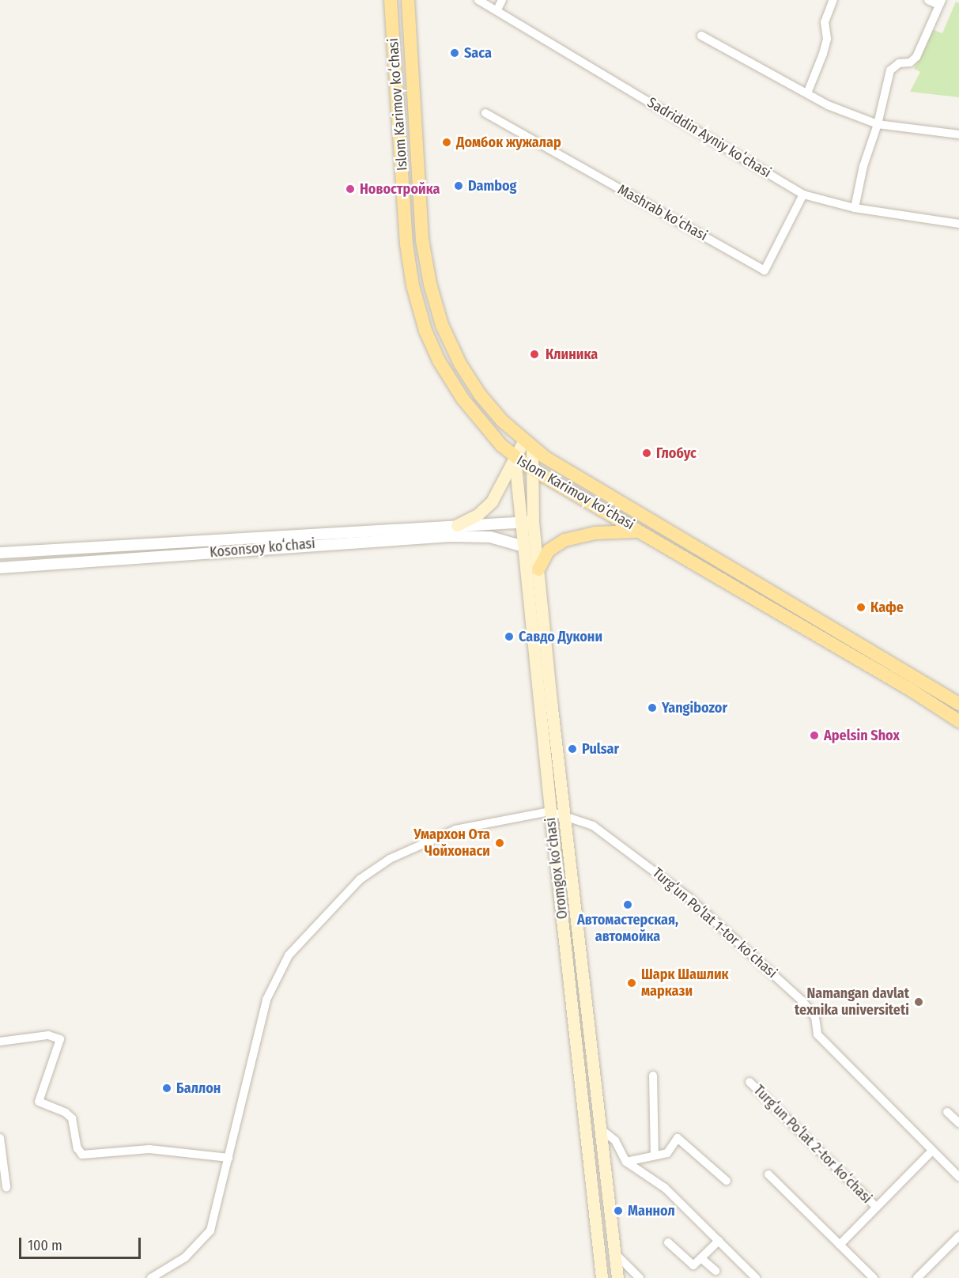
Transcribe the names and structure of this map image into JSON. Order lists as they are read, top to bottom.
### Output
{
  "streets": {
    "main road": ["Islom Karimov koʻchasi", "Oromgox ko‘chasi"],
    "street": [
      "Sadriddin Ayniy koʻchasi",
      "Mashrab koʻchasi",
      "Kosonsoy koʻchasi",
      "Turgʻun Poʻlat 1-tor koʻchasi",
      "Turgʻun Poʻlat 2-tor koʻchasi"
    ]
  },
  "crossings": [
    ["Islom Karimov koʻchasi", "Oromgox ko‘chasi"],
    ["Sadriddin Ayniy koʻchasi", "Mashrab koʻchasi"],
    ["Kosonsoy koʻchasi", "Oromgox ko‘chasi"],
    ["Oromgox ko‘chasi", "Turgʻun Poʻlat 1-tor koʻchasi"]
  ],
  "places": [
    "Saca",
    "Домбок жужалар",
    "Dambog",
    "Новостройка",
    "Клиника",
    "Глобус",
    "Кафе",
    "Савдо Дукони",
    "Yangibozor",
    "Apelsin Shox",
    "Pulsar",
    "Умархон Ота Чойхонаси",
    "Автомастерская, автомойка",
    "Шарк Шашлик маркази",
    "Namangan davlat texnika universiteti",
    "Баллон",
    "Маннол"
  ],
  "scale_bar": "100 m"
}
